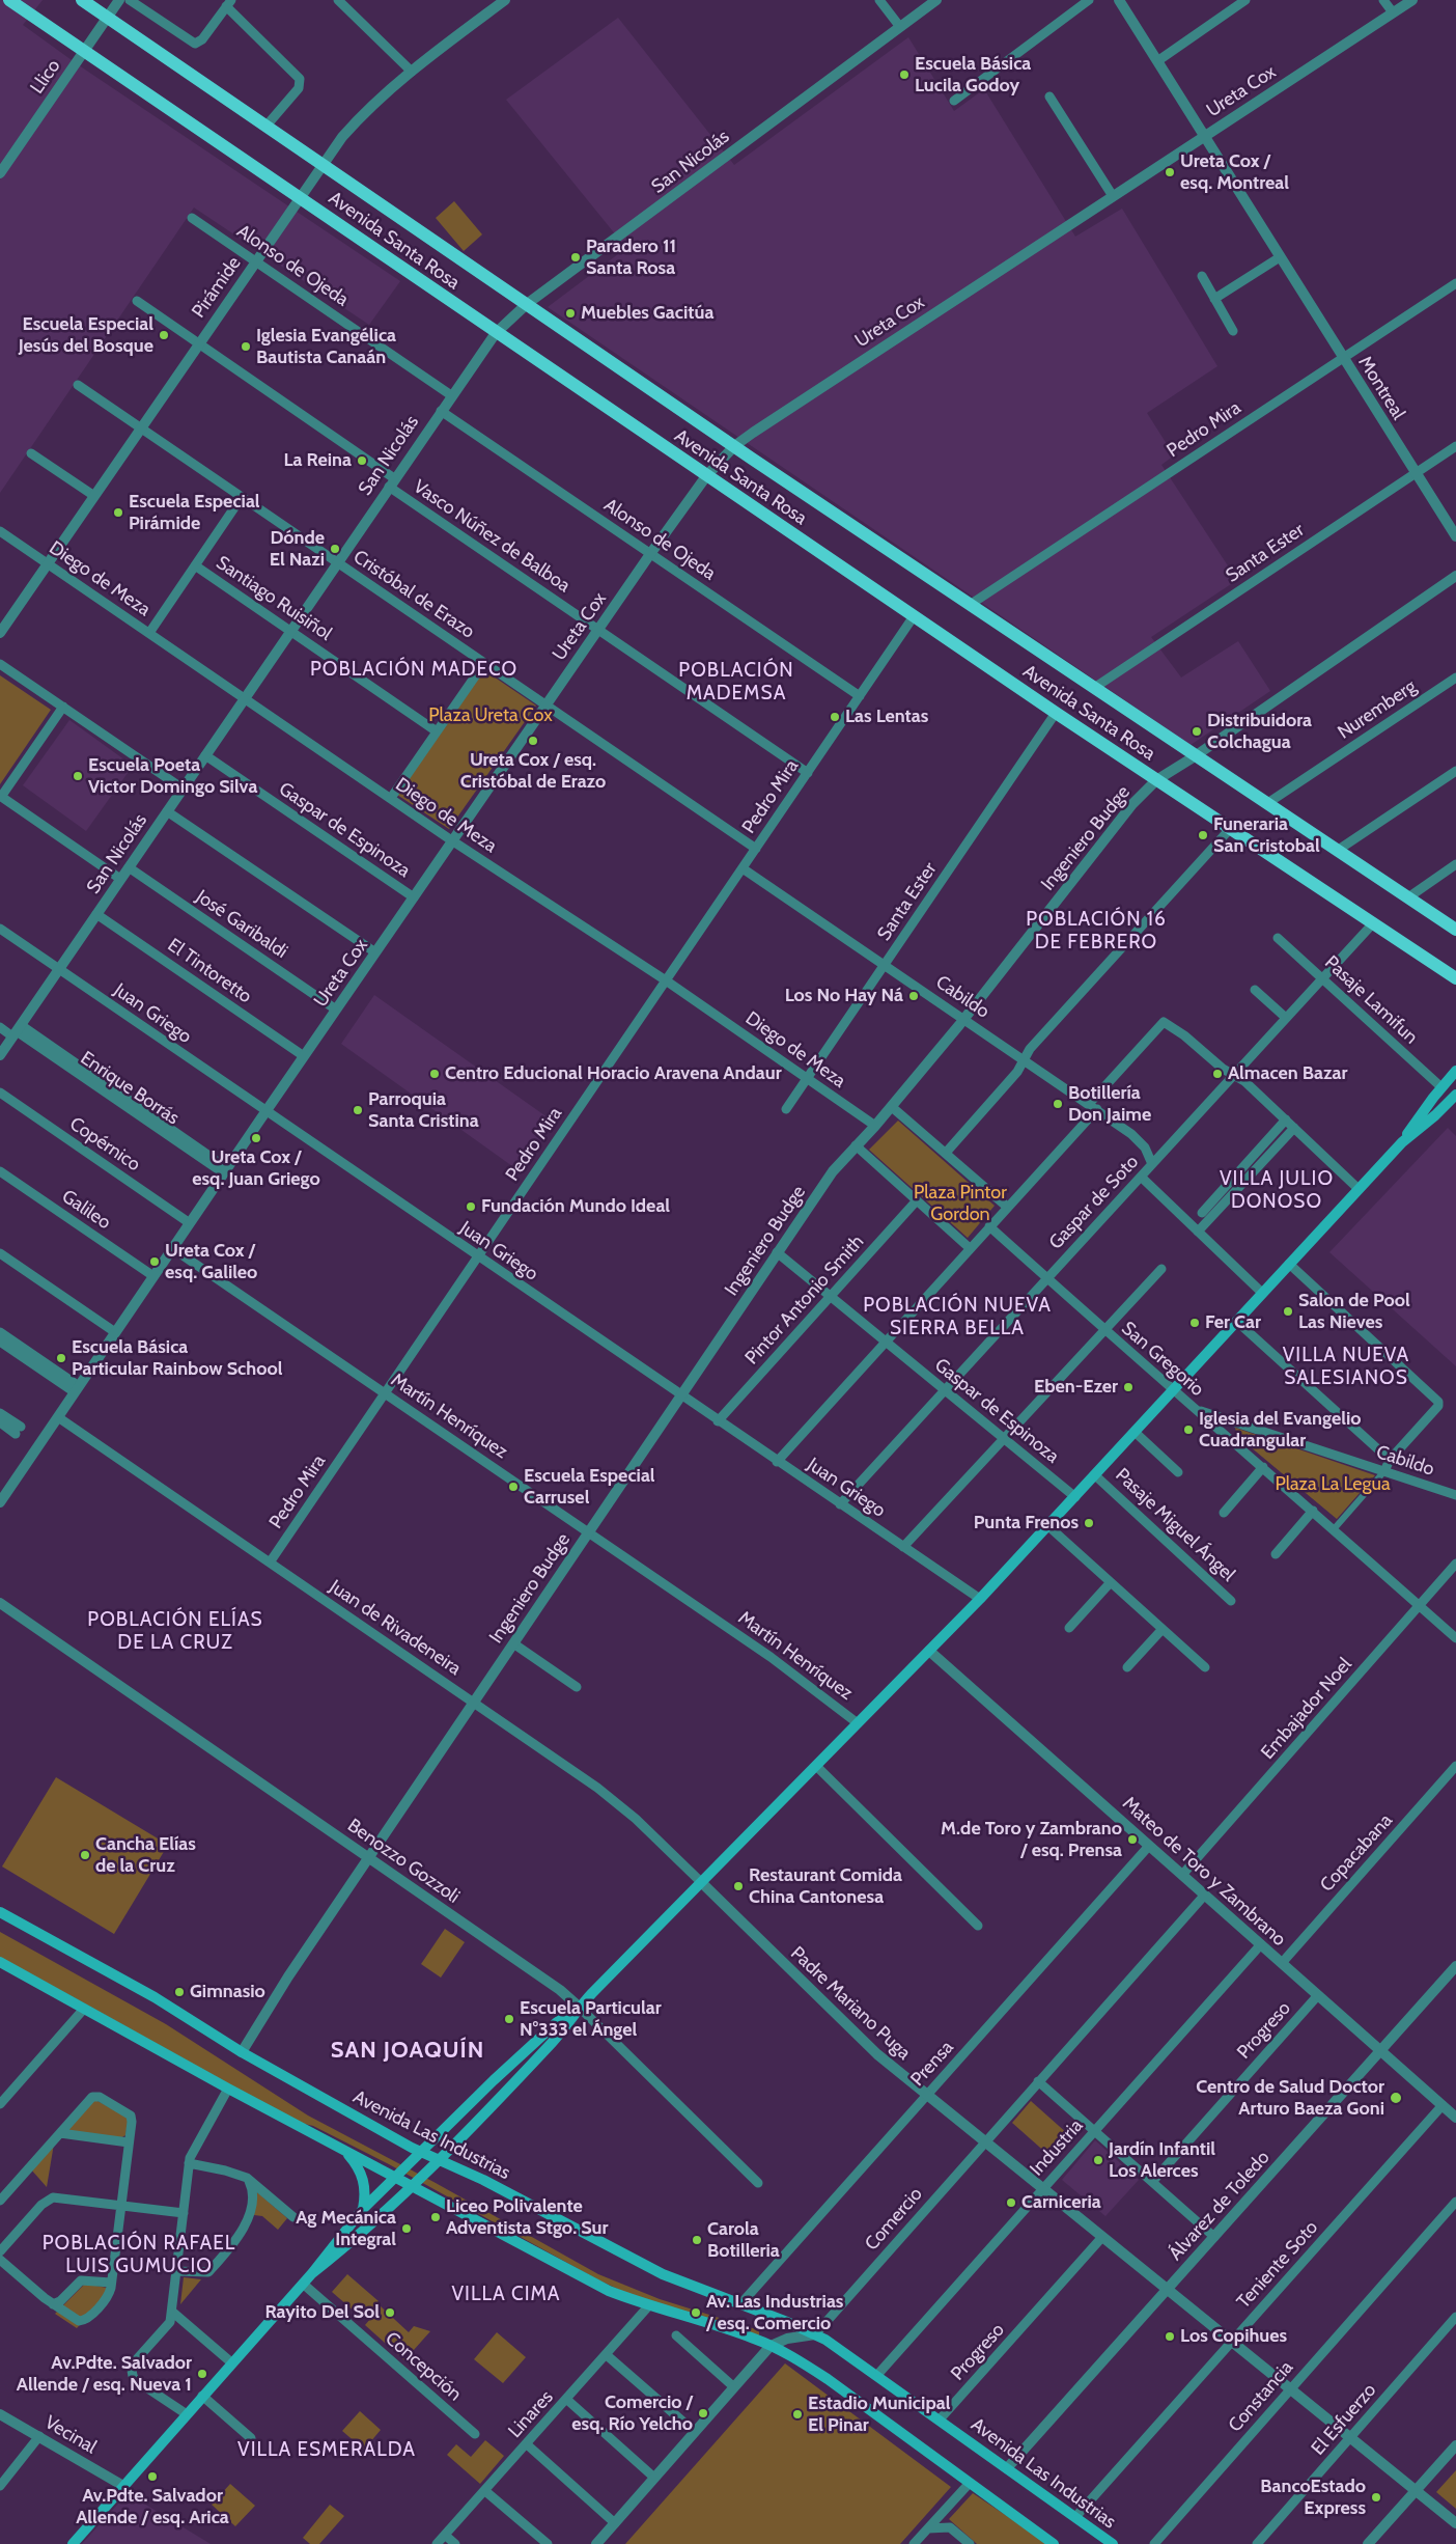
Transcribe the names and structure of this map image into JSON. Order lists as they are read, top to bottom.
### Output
{
  "streets": {
    "main road": ["Avenida Santa Rosa", "Avenida Las Industrias"],
    "street": [
      "Llico",
      "Ureta Cox",
      "San Nicolás",
      "Alonso de Ojeda",
      "Pirámide",
      "Montreal",
      "Pedro Mira",
      "Vasco Núñez de Balboa",
      "Santa Ester",
      "Diego de Meza",
      "Cristóbal de Erazo",
      "Santiago Ruisiñol",
      "Nuremberg",
      "Gaspar de Espinoza",
      "Ingeniero Budge",
      "José Garibaldi",
      "El Tintoretto",
      "Cabildo",
      "Pasaje Lamifun",
      "Juan Griego",
      "Enrique Borrás",
      "Copérnico",
      "Gaspar de Soto",
      "Galileo",
      "Pintor Antonio Smith",
      "San Gregorio",
      "Martín Henríquez",
      "Pasaje Miguel Ángel",
      "Juan de Rivadeneira",
      "Embajador Noel",
      "Copacabana",
      "Benozzo Gozzoli",
      "Mateo de Toro y Zambrano",
      "Padre Mariano Puga",
      "Progreso",
      "Prensa",
      "Industria",
      "Álvarez de Toledo",
      "Comercio",
      "Teniente Soto",
      "Concepción",
      "Constancia",
      "Linares",
      "El Esfuerzo",
      "Vecinal"
    ]
  },
  "crossings": [
    ["Llico", "Avenida Santa Rosa"],
    ["Ureta Cox", "Avenida Santa Rosa"],
    ["Ureta Cox", "Alonso de Ojeda"],
    ["Ureta Cox", "Montreal"],
    ["Ureta Cox", "Vasco Núñez de Balboa"],
    ["Ureta Cox", "Diego de Meza"],
    ["Ureta Cox", "Cristóbal de Erazo"],
    ["Ureta Cox", "Gaspar de Espinoza"],
    ["Ureta Cox", "José Garibaldi"],
    ["Ureta Cox", "El Tintoretto"],
    ["Ureta Cox", "Juan Griego"],
    ["Ureta Cox", "Enrique Borrás"],
    ["Ureta Cox", "Copérnico"],
    ["Ureta Cox", "Galileo"],
    ["Ureta Cox", "Martín Henríquez"],
    ["Ureta Cox", "Juan de Rivadeneira"],
    ["San Nicolás", "Avenida Santa Rosa"],
    ["San Nicolás", "Alonso de Ojeda"],
    ["San Nicolás", "Vasco Núñez de Balboa"],
    ["San Nicolás", "Diego de Meza"],
    ["San Nicolás", "Cristóbal de Erazo"],
    ["San Nicolás", "Santiago Ruisiñol"],
    ["San Nicolás", "Gaspar de Espinoza"],
    ["San Nicolás", "José Garibaldi"],
    ["San Nicolás", "El Tintoretto"],
    ["San Nicolás", "Juan Griego"],
    ["San Nicolás", "Enrique Borrás"],
    ["Avenida Santa Rosa", "Pirámide"],
    ["Avenida Santa Rosa", "Pedro Mira"],
    ["Avenida Santa Rosa", "Santa Ester"],
    ["Avenida Santa Rosa", "Nuremberg"],
    ["Avenida Santa Rosa", "Ingeniero Budge"],
    ["Avenida Santa Rosa", "Gaspar de Soto"],
    ["Alonso de Ojeda", "Pirámide"],
    ["Alonso de Ojeda", "Pedro Mira"],
    ["Pirámide", "Vasco Núñez de Balboa"],
    ["Pirámide", "Diego de Meza"],
    ["Pirámide", "Cristóbal de Erazo"],
    ["Montreal", "Pedro Mira"],
    ["Montreal", "Santa Ester"],
    ["Pedro Mira", "Vasco Núñez de Balboa"],
    ["Pedro Mira", "Diego de Meza"],
    ["Pedro Mira", "Cristóbal de Erazo"],
    ["Pedro Mira", "Cabildo"],
    ["Pedro Mira", "Juan Griego"],
    ["Pedro Mira", "Martín Henríquez"],
    ["Pedro Mira", "Juan de Rivadeneira"],
    ["Santa Ester", "Diego de Meza"],
    ["Santa Ester", "Cabildo"],
    ["Diego de Meza", "Ingeniero Budge"],
    ["Gaspar de Espinoza", "Ingeniero Budge"],
    ["Gaspar de Espinoza", "Gaspar de Soto"],
    ["Gaspar de Espinoza", "Pintor Antonio Smith"],
    ["Ingeniero Budge", "Cabildo"],
    ["Ingeniero Budge", "Juan Griego"],
    ["Ingeniero Budge", "Martín Henríquez"],
    ["Ingeniero Budge", "Juan de Rivadeneira"],
    ["Ingeniero Budge", "Benozzo Gozzoli"],
    ["Ingeniero Budge", "Avenida Las Industrias"],
    ["Cabildo", "Gaspar de Soto"],
    ["Cabildo", "San Gregorio"],
    ["Pasaje Lamifun", "Gaspar de Soto"],
    ["Juan Griego", "Gaspar de Soto"],
    ["Juan Griego", "Pintor Antonio Smith"],
    ["Gaspar de Soto", "San Gregorio"],
    ["San Gregorio", "Embajador Noel"],
    ["Juan de Rivadeneira", "Padre Mariano Puga"],
    ["Embajador Noel", "Mateo de Toro y Zambrano"],
    ["Copacabana", "Mateo de Toro y Zambrano"],
    ["Mateo de Toro y Zambrano", "Progreso"],
    ["Mateo de Toro y Zambrano", "Prensa"],
    ["Mateo de Toro y Zambrano", "Industria"],
    ["Mateo de Toro y Zambrano", "Álvarez de Toledo"],
    ["Mateo de Toro y Zambrano", "Comercio"],
    ["Mateo de Toro y Zambrano", "Teniente Soto"],
    ["Padre Mariano Puga", "Prensa"],
    ["Padre Mariano Puga", "Comercio"],
    ["Progreso", "Avenida Las Industrias"],
    ["Prensa", "Avenida Las Industrias"],
    ["Avenida Las Industrias", "Industria"],
    ["Avenida Las Industrias", "Álvarez de Toledo"],
    ["Avenida Las Industrias", "Comercio"],
    ["Avenida Las Industrias", "Teniente Soto"]
  ],
  "districts": [
    "POBLACIÓN MADECO",
    "POBLACIÓN MADEMSA",
    "POBLACIÓN 16 DE FEBRERO",
    "VILLA JULIO DONOSO",
    "POBLACIÓN NUEVA SIERRA BELLA",
    "VILLA NUEVA SALESIANOS",
    "POBLACIÓN ELÍAS DE LA CRUZ",
    "SAN JOAQUÍN",
    "POBLACIÓN RAFAEL LUIS GUMUCIO",
    "VILLA CIMA",
    "VILLA ESMERALDA"
  ],
  "parks": ["Plaza Ureta Cox", "Plaza Pintor Gordon", "Plaza La Legua"],
  "places": [
    "Escuela Básica Lucila Godoy",
    "Ureta Cox / esq. Montreal",
    "Paradero 11 Santa Rosa",
    "Muebles Gacitúa",
    "Escuela Especial Jesús del Bosque",
    "Iglesia Evangélica Bautista Canaán",
    "La Reina",
    "Escuela Especial Pirámide",
    "Dónde El Nazi",
    "Las Lentas",
    "Distribuidora Colchagua",
    "Ureta Cox / esq. Cristóbal de Erazo",
    "Escuela Poeta Victor Domingo Silva",
    "Funeraria San Cristobal",
    "Los No Hay Ná",
    "Centro Educional Horacio Aravena Andaur",
    "Almacen Bazar",
    "Botillería Don Jaime",
    "Parroquia Santa Cristina",
    "Ureta Cox / esq. Juan Griego",
    "Fundación Mundo Ideal",
    "Ureta Cox / esq. Galileo",
    "Salon de Pool Las Nieves",
    "Fer Car",
    "Escuela Básica Particular Rainbow School",
    "Eben-Ezer",
    "Iglesia del Evangelio Cuadrangular",
    "Escuela Especial Carrusel",
    "Punta Frenos",
    "M.de Toro y Zambrano / esq. Prensa",
    "Cancha Elías de la Cruz",
    "Restaurant Comida China Cantonesa",
    "Gimnasio",
    "Escuela Particular N°333 el Ángel",
    "Centro de Salud Doctor Arturo Baeza Goni",
    "Jardín Infantil Los Alerces",
    "Carniceria",
    "Liceo Polivalente Adventista Stgo. Sur",
    "Ag Mecánica Integral",
    "Carola Botilleria",
    "Rayito Del Sol",
    "Av. Las Industrias / esq. Comercio",
    "Los Copihues",
    "Av.Pdte. Salvador Allende / esq. Nueva 1",
    "Comercio / esq. Río Yelcho",
    "Estadio Municipal El Pinar",
    "Av.Pdte. Salvador Allende / esq. Arica",
    "BancoEstado Express"
  ]
}
